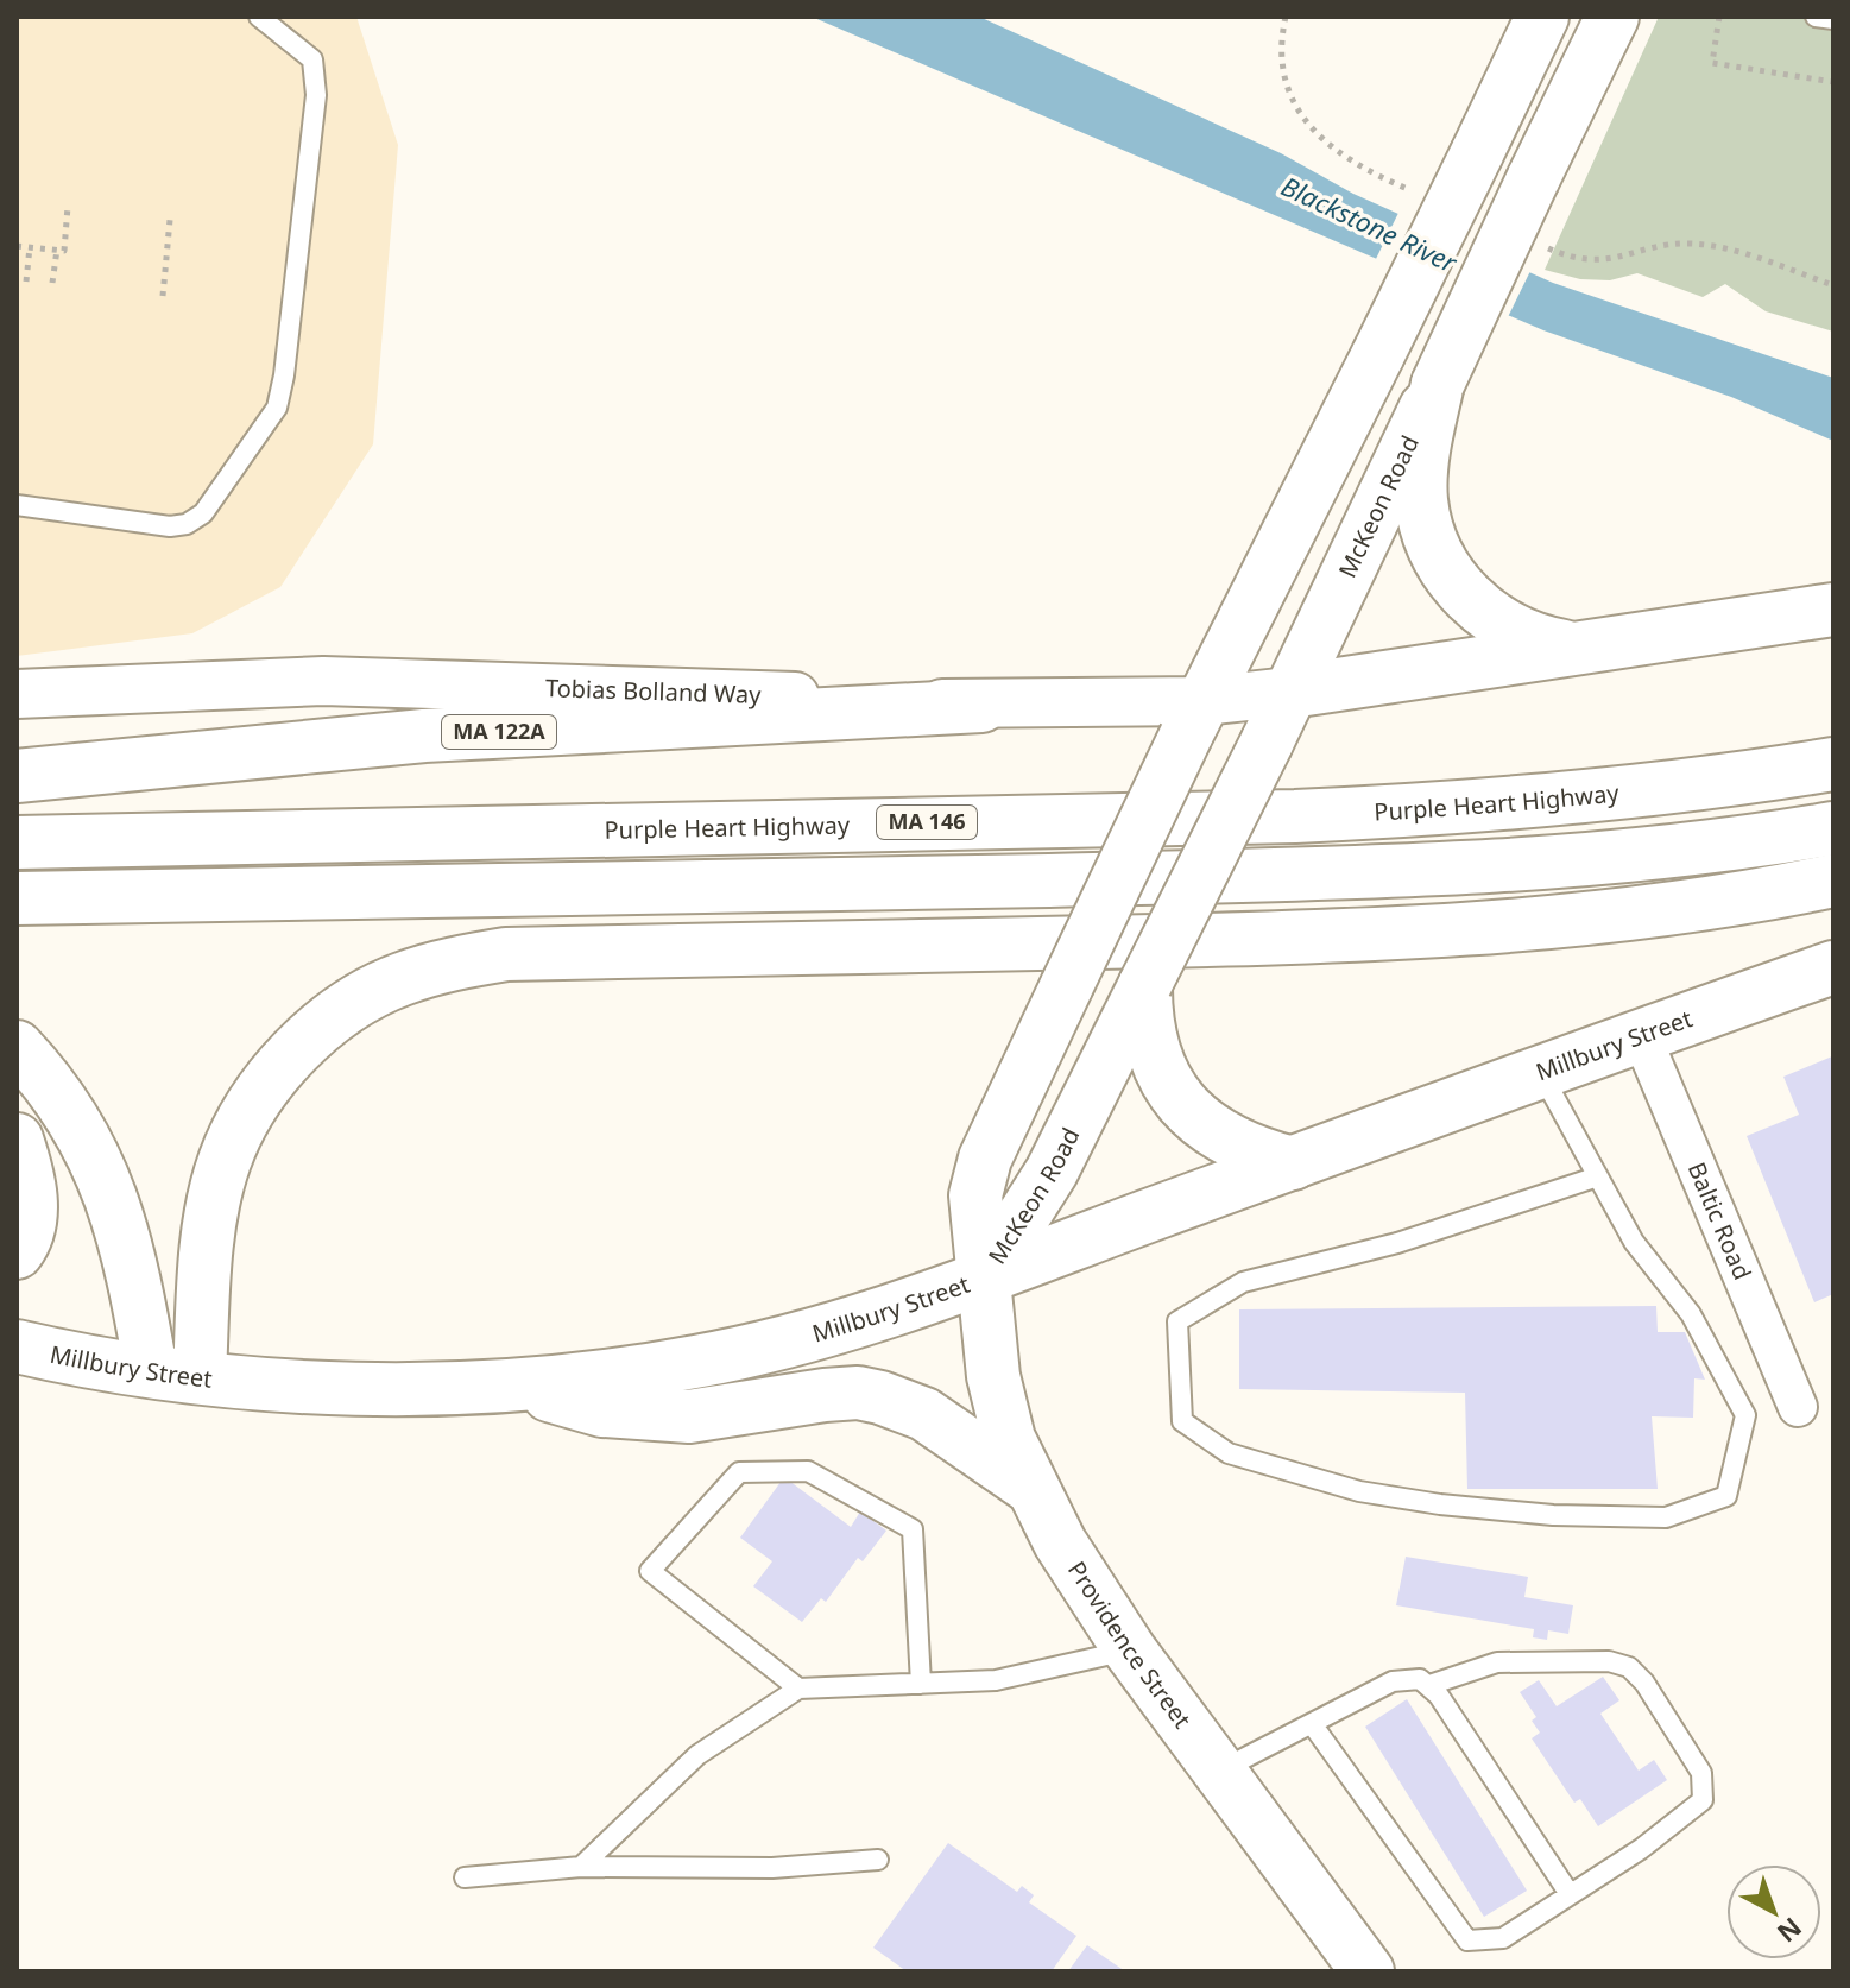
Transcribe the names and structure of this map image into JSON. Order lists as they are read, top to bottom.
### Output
{
  "streets": {
    "main road": [
      "McKeon Road",
      "MA 122A",
      "Purple Heart Highway",
      "MA 146",
      "Millbury Street",
      "Providence Street"
    ],
    "street": ["Tobias Bolland Way", "Baltic Road"]
  },
  "crossings": [
    ["McKeon Road", "Tobias Bolland Way"],
    ["McKeon Road", "Millbury Street"],
    ["McKeon Road", "Providence Street"],
    ["Tobias Bolland Way", "MA 122A"],
    ["Millbury Street", "Baltic Road"],
    ["Millbury Street", "Providence Street"]
  ],
  "water": ["Blackstone River"],
  "north": "bottom right"
}
